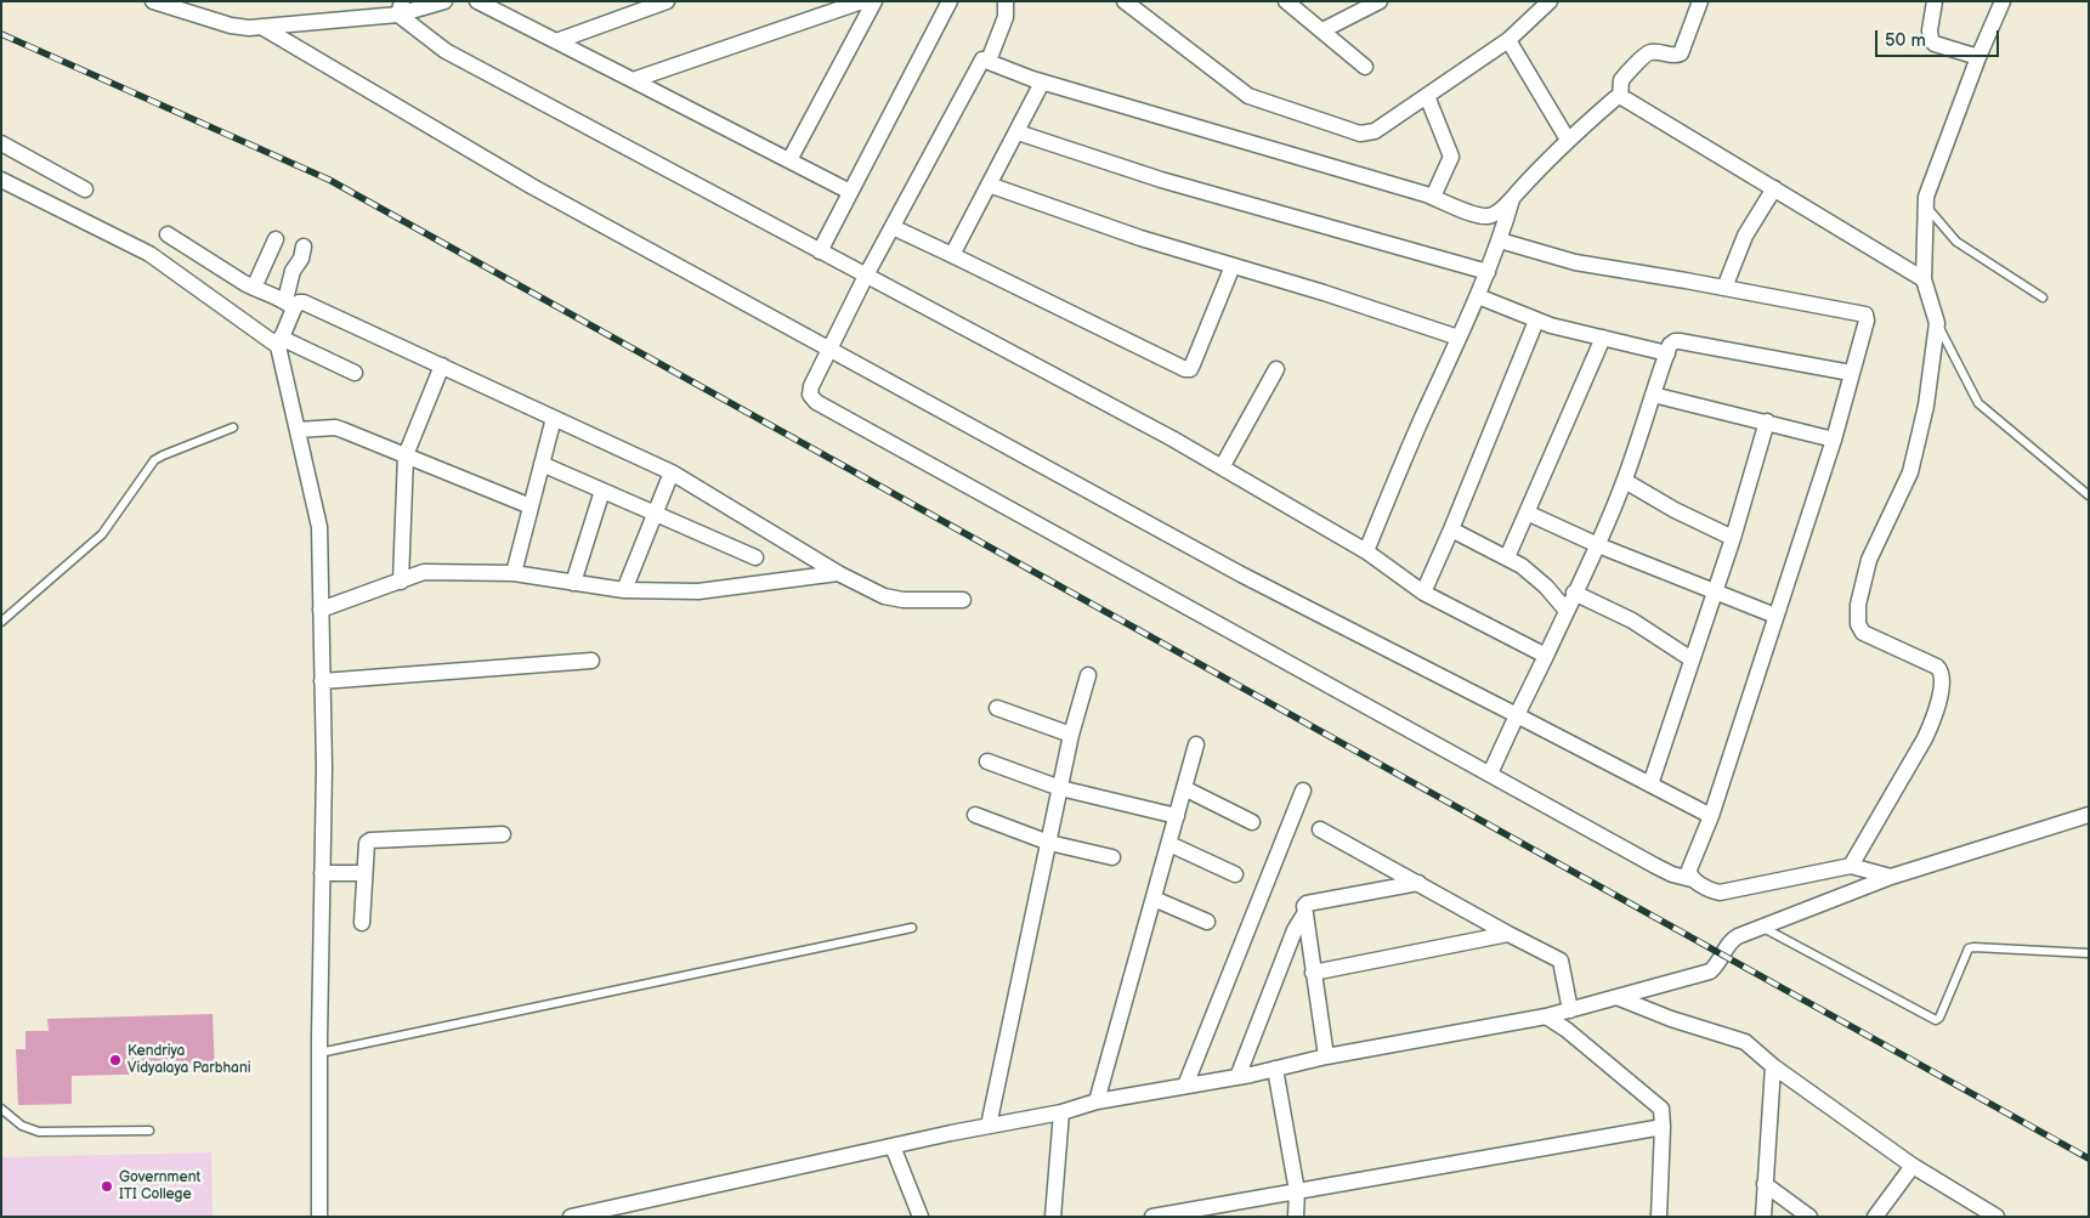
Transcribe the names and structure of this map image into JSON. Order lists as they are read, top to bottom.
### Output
{
  "places": ["Kendriya Vidyalaya Parbhani", "Government ITI College"],
  "scale_bar": "50 m"
}
